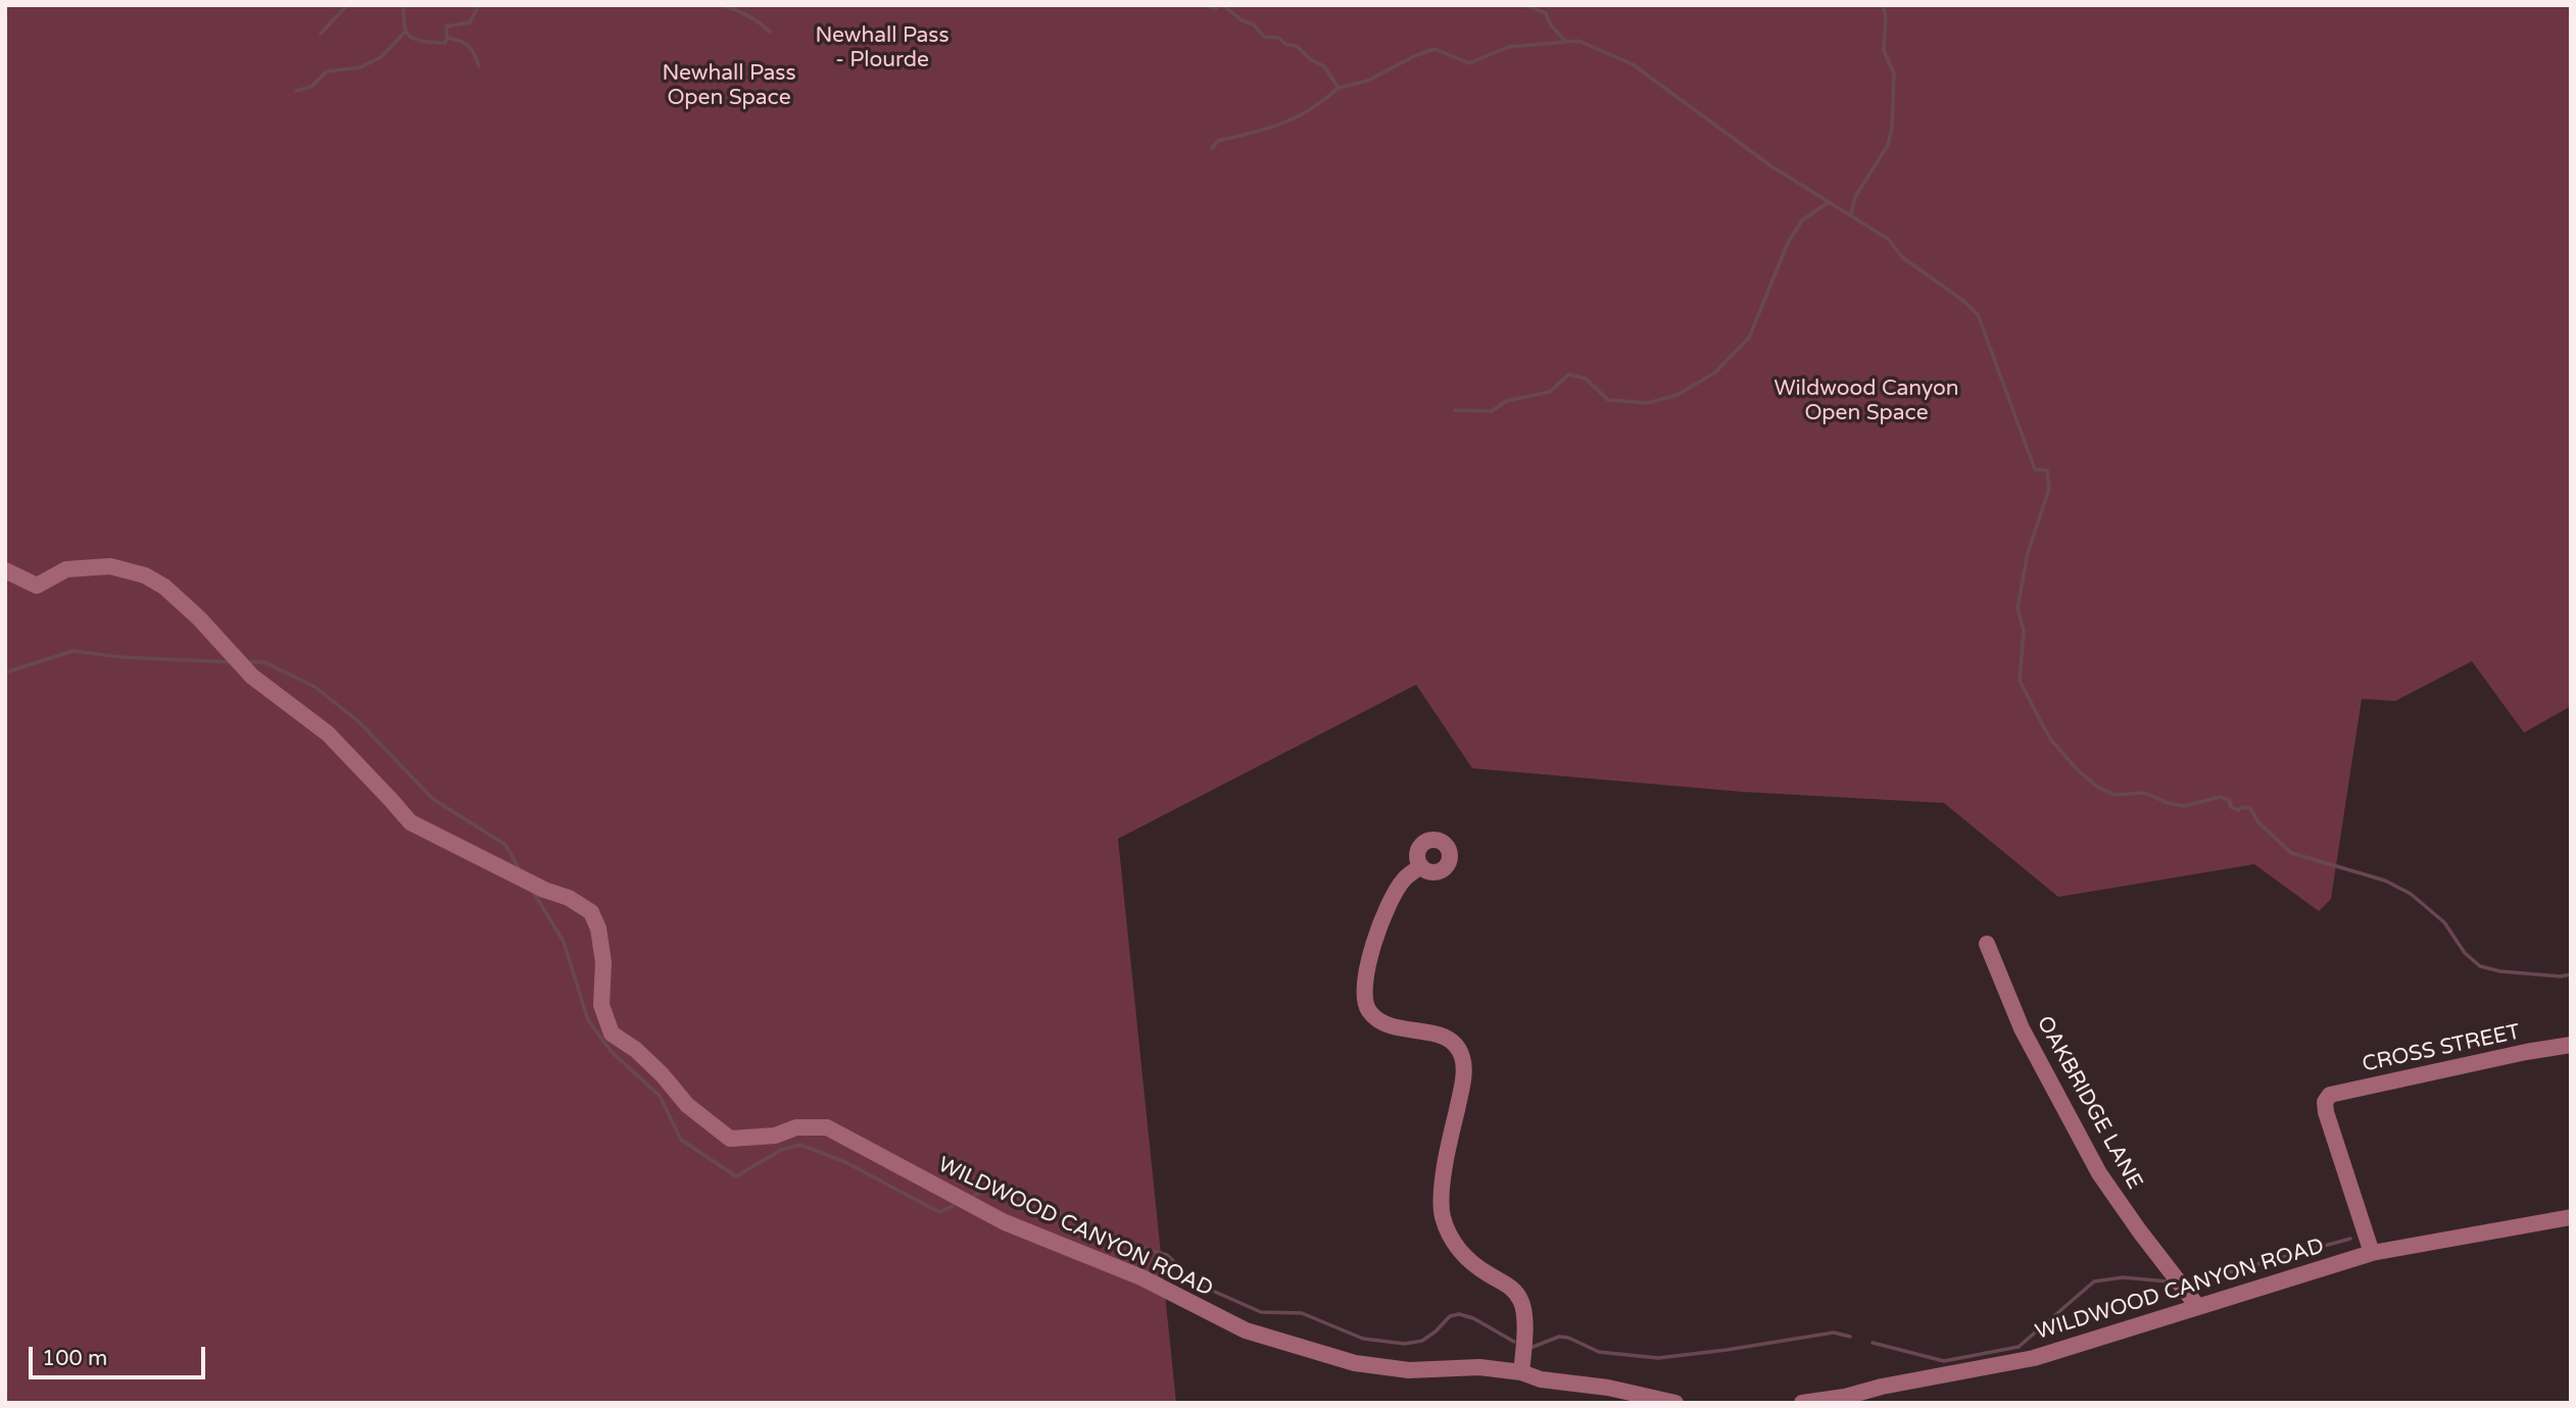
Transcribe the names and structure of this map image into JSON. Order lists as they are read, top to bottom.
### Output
{
  "streets": {
    "street": ["CROSS STREET", "OAKBRIDGE LANE", "WILDWOOD CANYON ROAD"]
  },
  "crossings": [
    ["CROSS STREET", "WILDWOOD CANYON ROAD"],
    ["OAKBRIDGE LANE", "WILDWOOD CANYON ROAD"]
  ],
  "parks": ["Newhall Pass - Plourde", "Newhall Pass Open Space", "Wildwood Canyon Open Space"],
  "scale_bar": "100 m"
}
